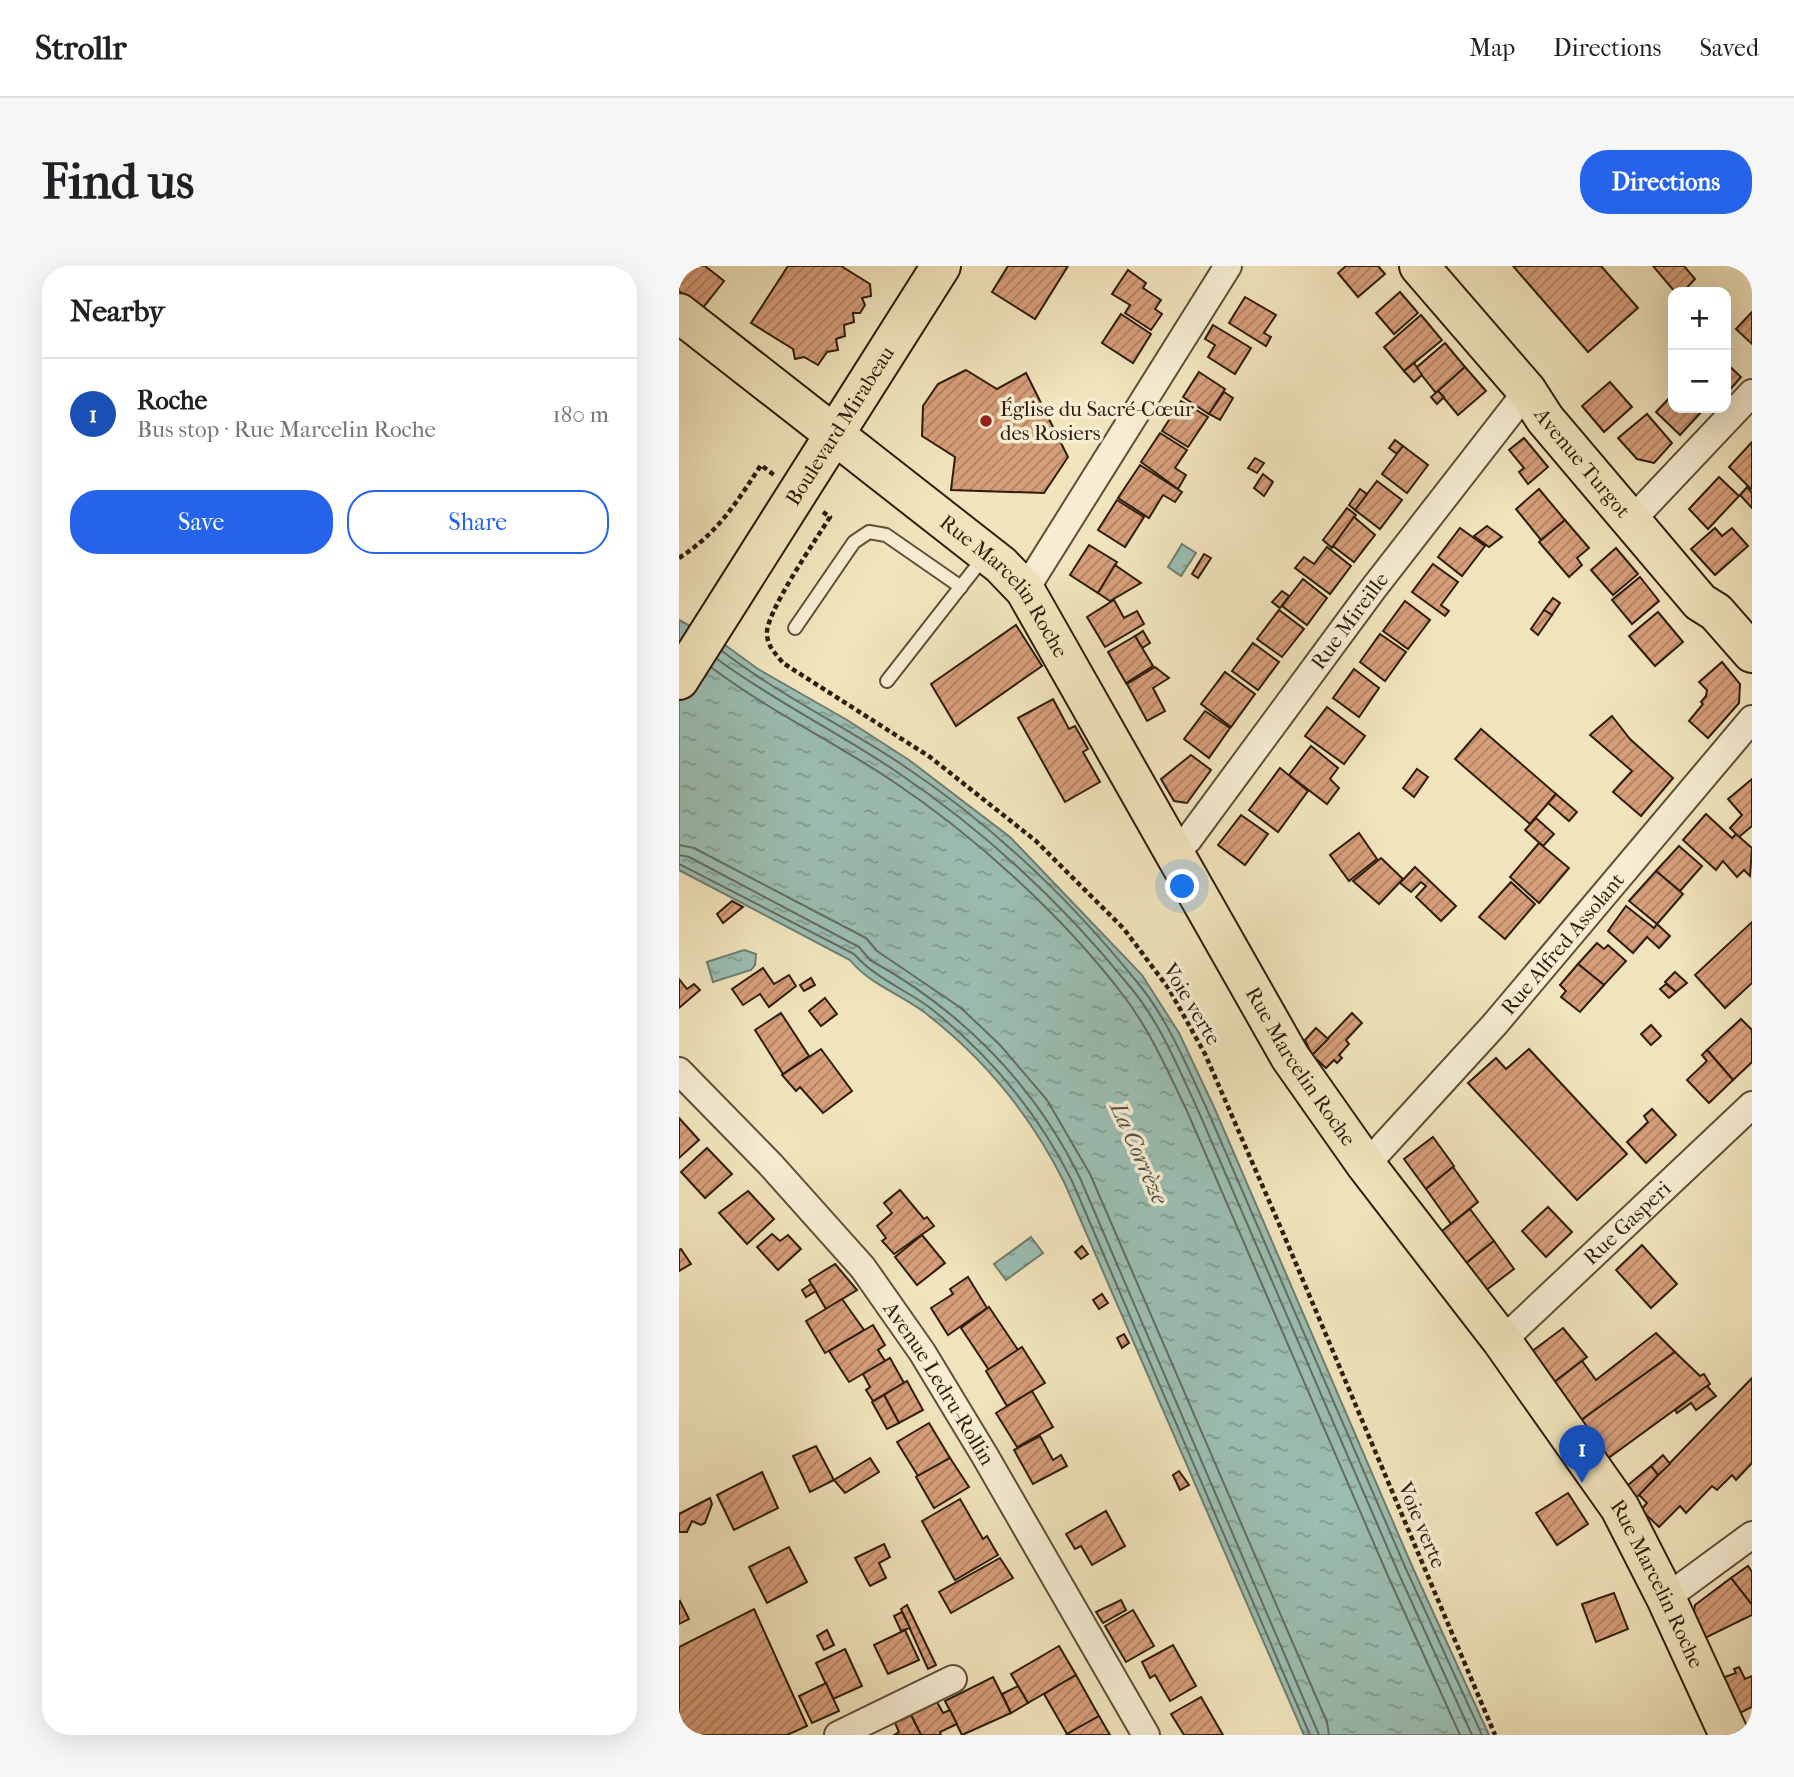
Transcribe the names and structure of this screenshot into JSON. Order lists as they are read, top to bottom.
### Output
{
  "streets": {
    "main road": ["Boulevard Mirabeau", "Avenue Turgot", "Rue Marcelin Roche"],
    "street": [
      "Rue Mireille",
      "Rue Alfred Assolant",
      "Rue Gasperi",
      "Avenue Ledru-Rollin"
    ],
    "path": ["Voie verte"]
  },
  "crossings": [
    ["Boulevard Mirabeau", "Rue Marcelin Roche"],
    ["Boulevard Mirabeau", "Voie verte"],
    ["Avenue Turgot", "Rue Mireille"],
    ["Rue Marcelin Roche", "Rue Mireille"],
    ["Rue Marcelin Roche", "Rue Alfred Assolant"],
    ["Rue Marcelin Roche", "Rue Gasperi"]
  ],
  "water": ["La Corrèze"],
  "places": ["Église du Sacré-Cœur des Rosiers"],
  "page": {
    "header": "Strollr",
    "nav": ["Map", "Directions", "Saved"],
    "buttons": [
      "Directions",
      ["Save", "Share"]
    ],
    "title": "Find us",
    "heading": "Nearby",
    "map_buttons": ["+", "−"],
    "list": [
      {
        "mark": "1",
        "name": "Roche",
        "note": "Bus stop · Rue Marcelin Roche",
        "value": "180 m"
      }
    ],
    "pins": "1"
  }
}
